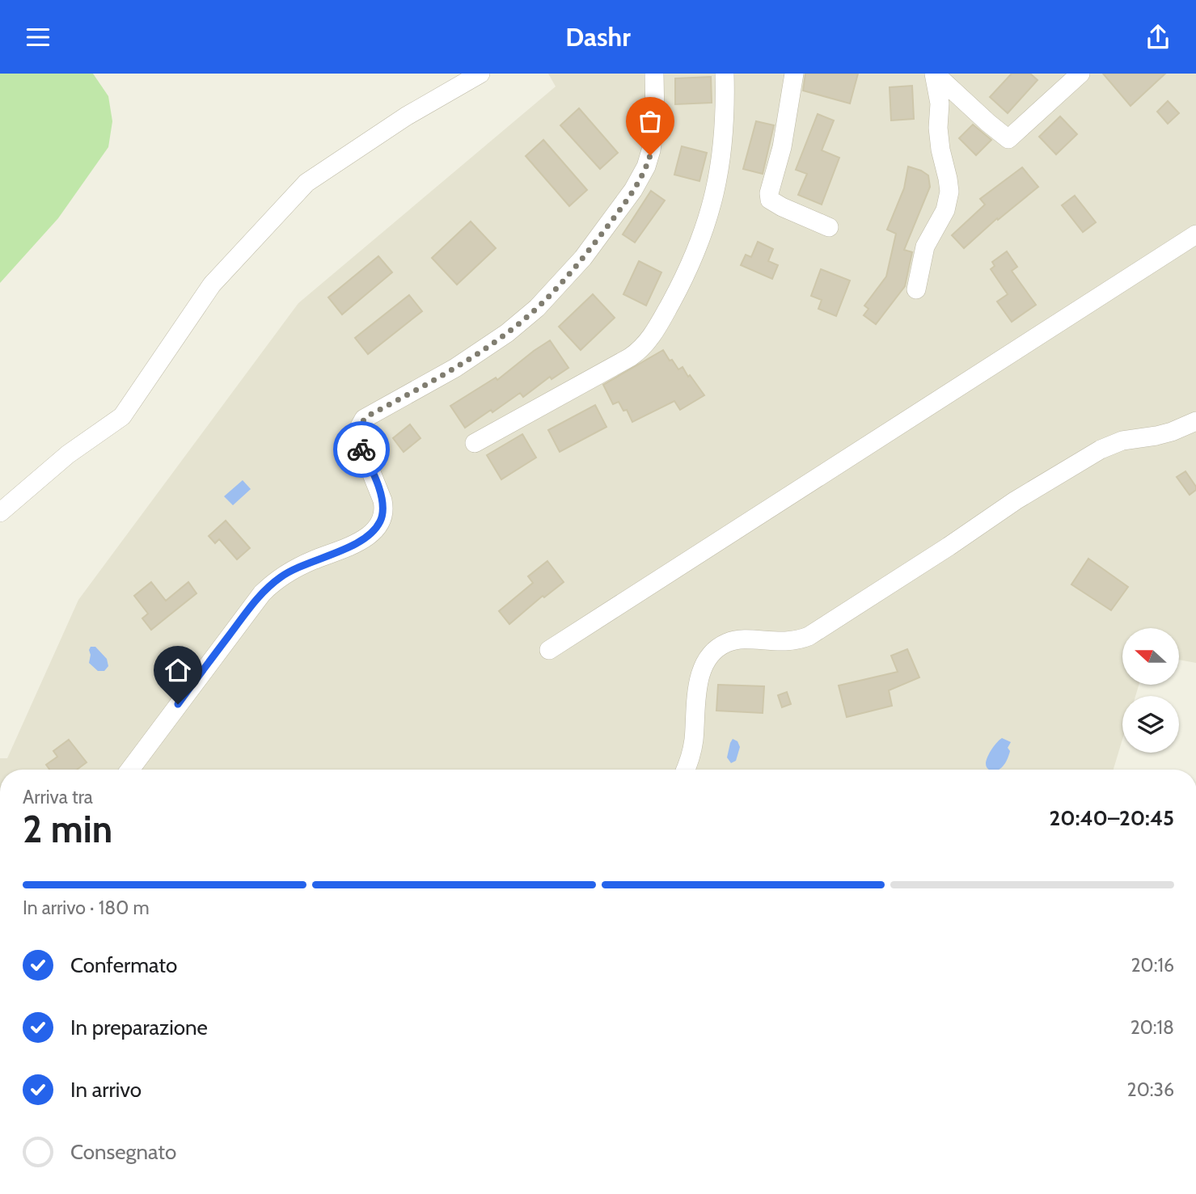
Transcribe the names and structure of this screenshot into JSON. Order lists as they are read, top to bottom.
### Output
{
  "north": "left",
  "page": {
    "header": "Dashr",
    "heading": ["2 min", "Arriva tra", "20:40–20:45"],
    "bar": "In arrivo · 180 m",
    "list": [
      ["Confermato", "20:16"],
      ["In preparazione", "20:18"],
      ["In arrivo", "20:36"],
      "Consegnato"
    ]
  }
}
